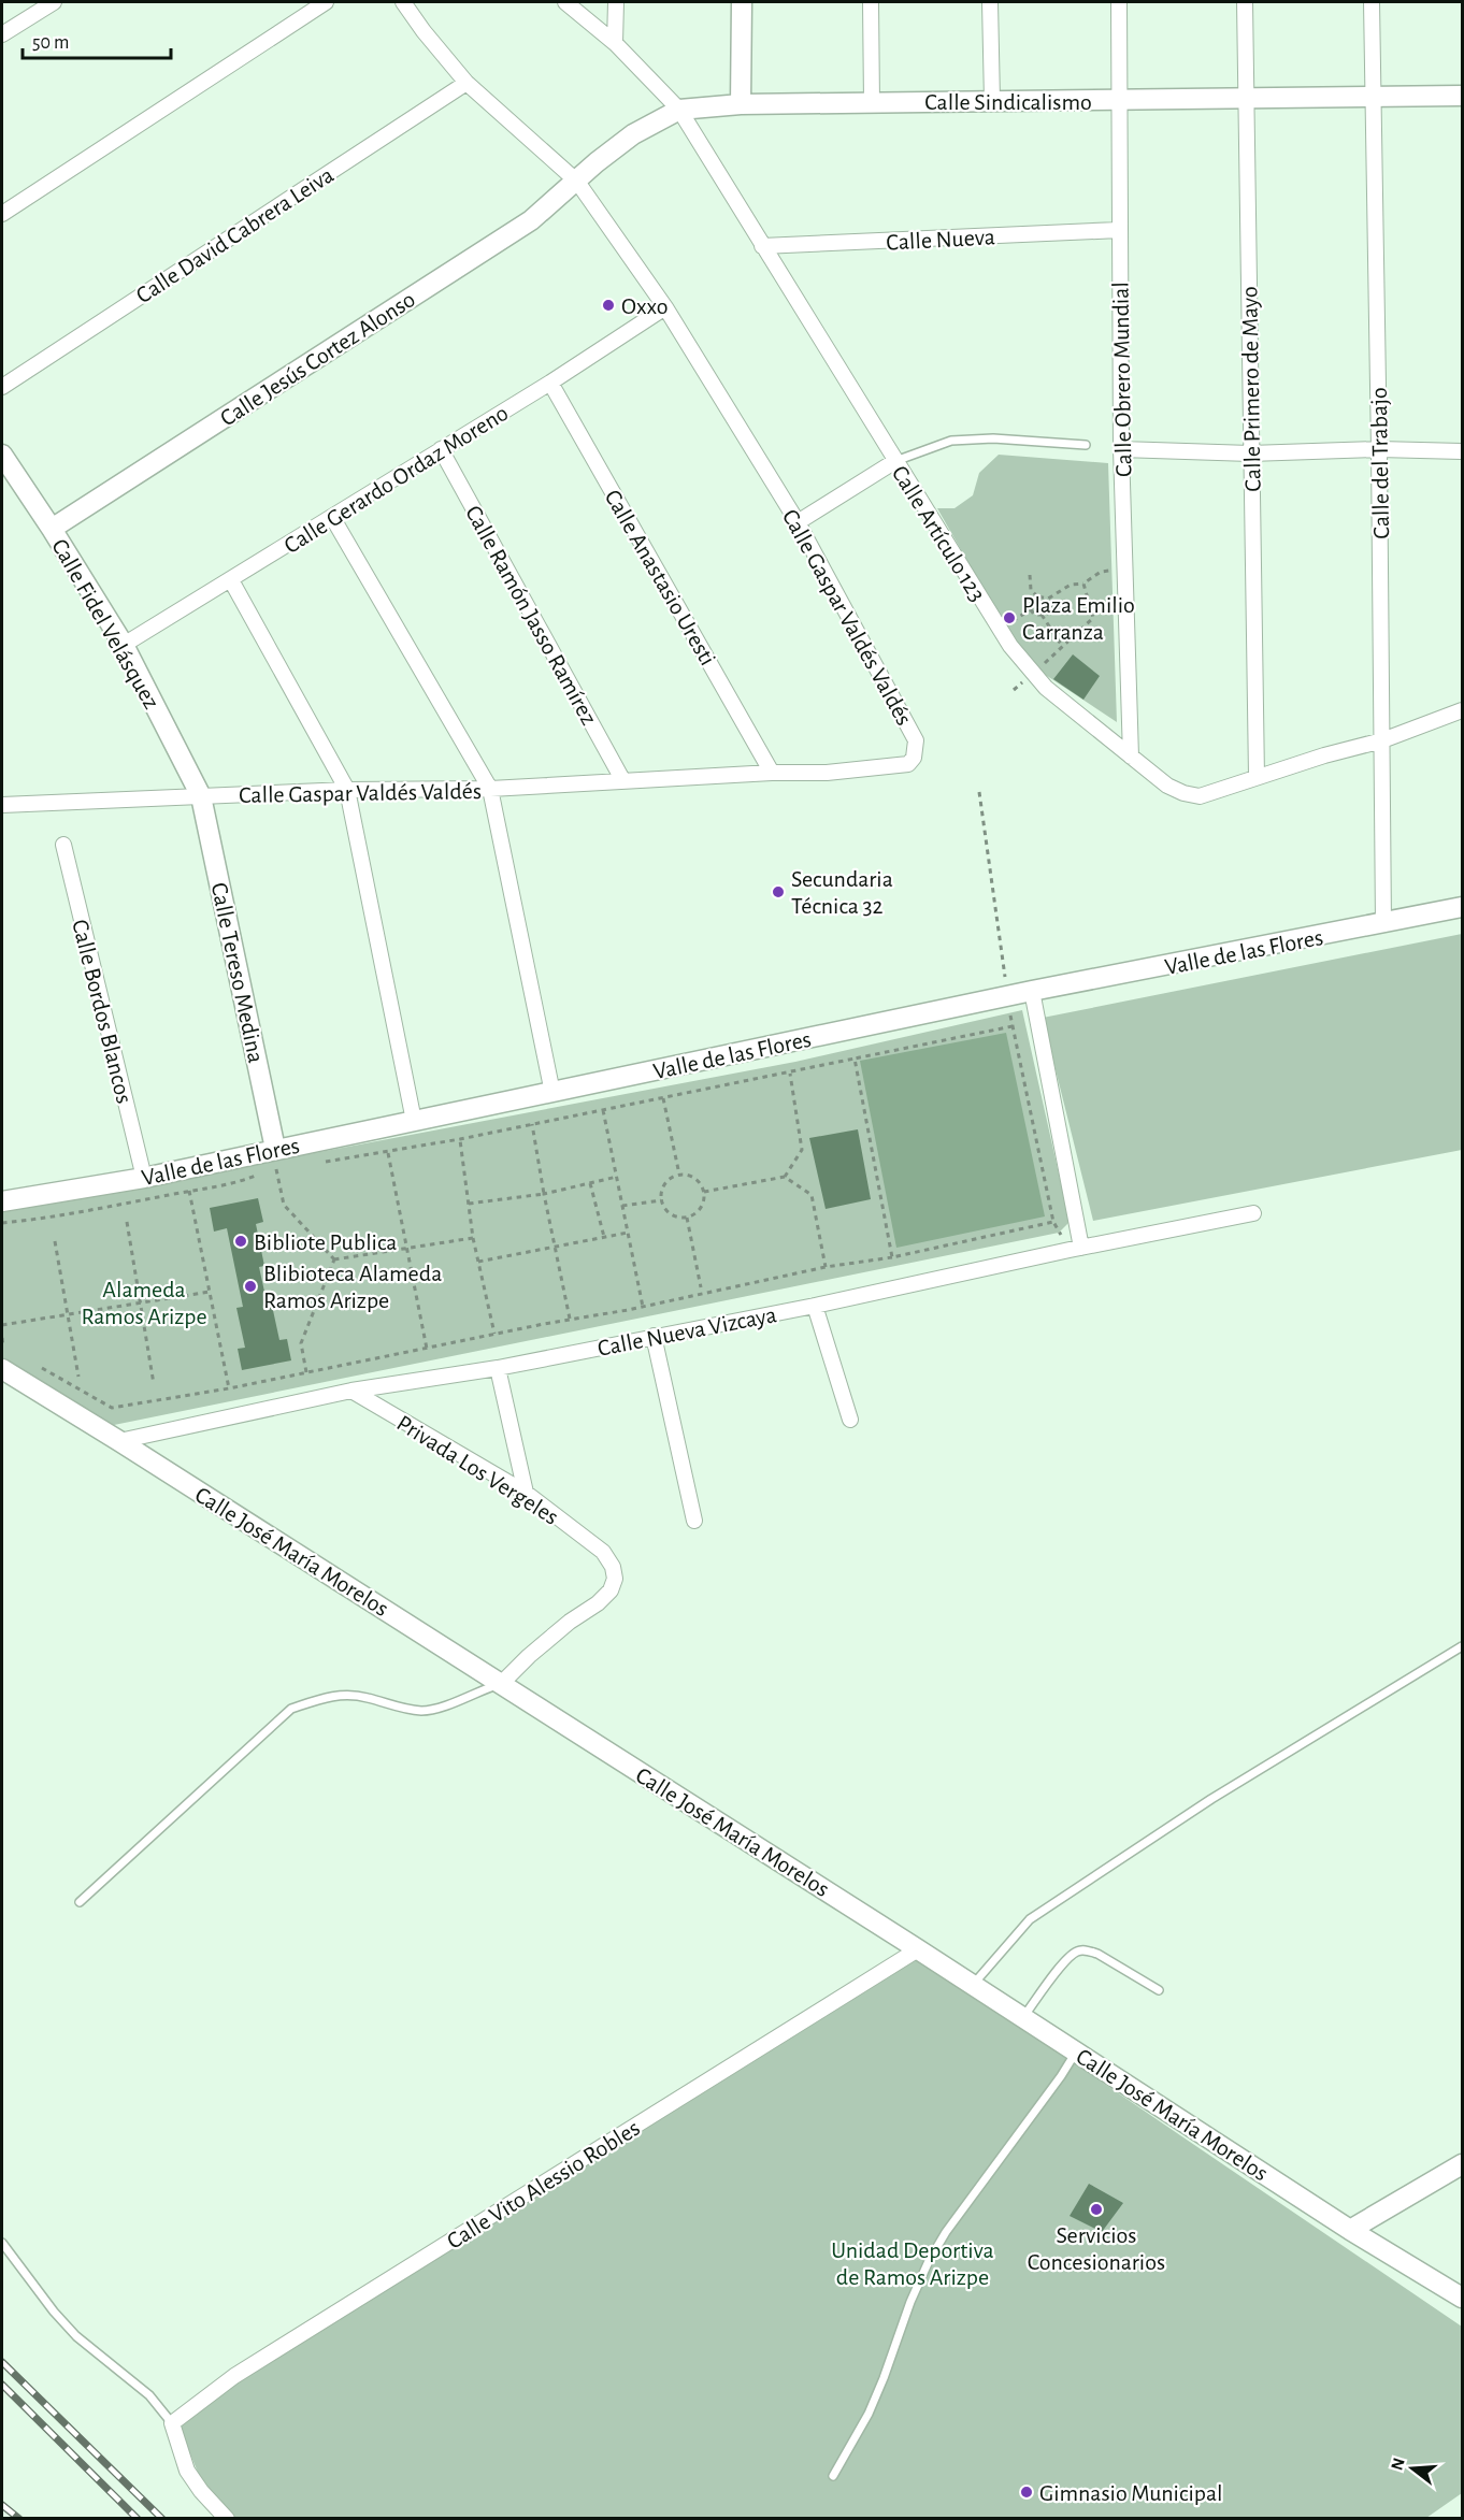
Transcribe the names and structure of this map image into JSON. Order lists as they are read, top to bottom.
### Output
{
  "streets": {
    "street": [
      "Calle Sindicalismo",
      "Calle David Cabrera Leiva",
      "Calle Nueva",
      "Calle Jesús Cortez Alonso",
      "Calle Obrero Mundial",
      "Calle Primero de Mayo",
      "Calle del Trabajo",
      "Calle Gerardo Ordaz Moreno",
      "Calle Artículo 123",
      "Calle Anastasio Uresti",
      "Calle Ramón Jasso Ramírez",
      "Calle Gaspar Valdés Valdés",
      "Calle Fidel Velásquez",
      "Valle de las Flores",
      "Calle Tereso Medina",
      "Calle Bordos Blancos",
      "Calle Nueva Vizcaya",
      "Privada Los Vergeles",
      "Calle José María Morelos",
      "Calle Vito Alessio Robles"
    ]
  },
  "crossings": [
    ["Calle Sindicalismo", "Calle Jesús Cortez Alonso"],
    ["Calle Sindicalismo", "Calle Obrero Mundial"],
    ["Calle Sindicalismo", "Calle Primero de Mayo"],
    ["Calle Sindicalismo", "Calle del Trabajo"],
    ["Calle Sindicalismo", "Calle Artículo 123"],
    ["Calle Sindicalismo", "Calle Gaspar Valdés Valdés"],
    ["Calle David Cabrera Leiva", "Calle Gaspar Valdés Valdés"],
    ["Calle Nueva", "Calle Obrero Mundial"],
    ["Calle Nueva", "Calle Artículo 123"],
    ["Calle Jesús Cortez Alonso", "Calle Gaspar Valdés Valdés"],
    ["Calle Jesús Cortez Alonso", "Calle Fidel Velásquez"],
    ["Calle Obrero Mundial", "Calle Artículo 123"],
    ["Calle Primero de Mayo", "Calle Artículo 123"],
    ["Calle del Trabajo", "Calle Artículo 123"],
    ["Calle del Trabajo", "Valle de las Flores"],
    ["Calle Gerardo Ordaz Moreno", "Calle Anastasio Uresti"],
    ["Calle Gerardo Ordaz Moreno", "Calle Ramón Jasso Ramírez"],
    ["Calle Gerardo Ordaz Moreno", "Calle Gaspar Valdés Valdés"],
    ["Calle Gerardo Ordaz Moreno", "Calle Fidel Velásquez"],
    ["Calle Anastasio Uresti", "Calle Gaspar Valdés Valdés"],
    ["Calle Ramón Jasso Ramírez", "Calle Gaspar Valdés Valdés"],
    ["Calle Gaspar Valdés Valdés", "Calle Fidel Velásquez"],
    ["Calle Gaspar Valdés Valdés", "Calle Tereso Medina"],
    ["Calle Fidel Velásquez", "Calle Tereso Medina"],
    ["Valle de las Flores", "Calle Tereso Medina"],
    ["Valle de las Flores", "Calle Bordos Blancos"],
    ["Calle Nueva Vizcaya", "Privada Los Vergeles"],
    ["Calle Nueva Vizcaya", "Calle José María Morelos"],
    ["Privada Los Vergeles", "Calle José María Morelos"],
    ["Calle José María Morelos", "Calle Vito Alessio Robles"]
  ],
  "parks": ["Alameda Ramos Arizpe", "Unidad Deportiva de Ramos Arizpe"],
  "places": [
    "Oxxo",
    "Plaza Emilio Carranza",
    "Secundaria Técnica 32",
    "Bibliote Publica",
    "Blibioteca Alameda Ramos Arizpe",
    "Servicios Concesionarios",
    "Gimnasio Municipal"
  ],
  "scale_bar": "50 m",
  "north": "left"
}
